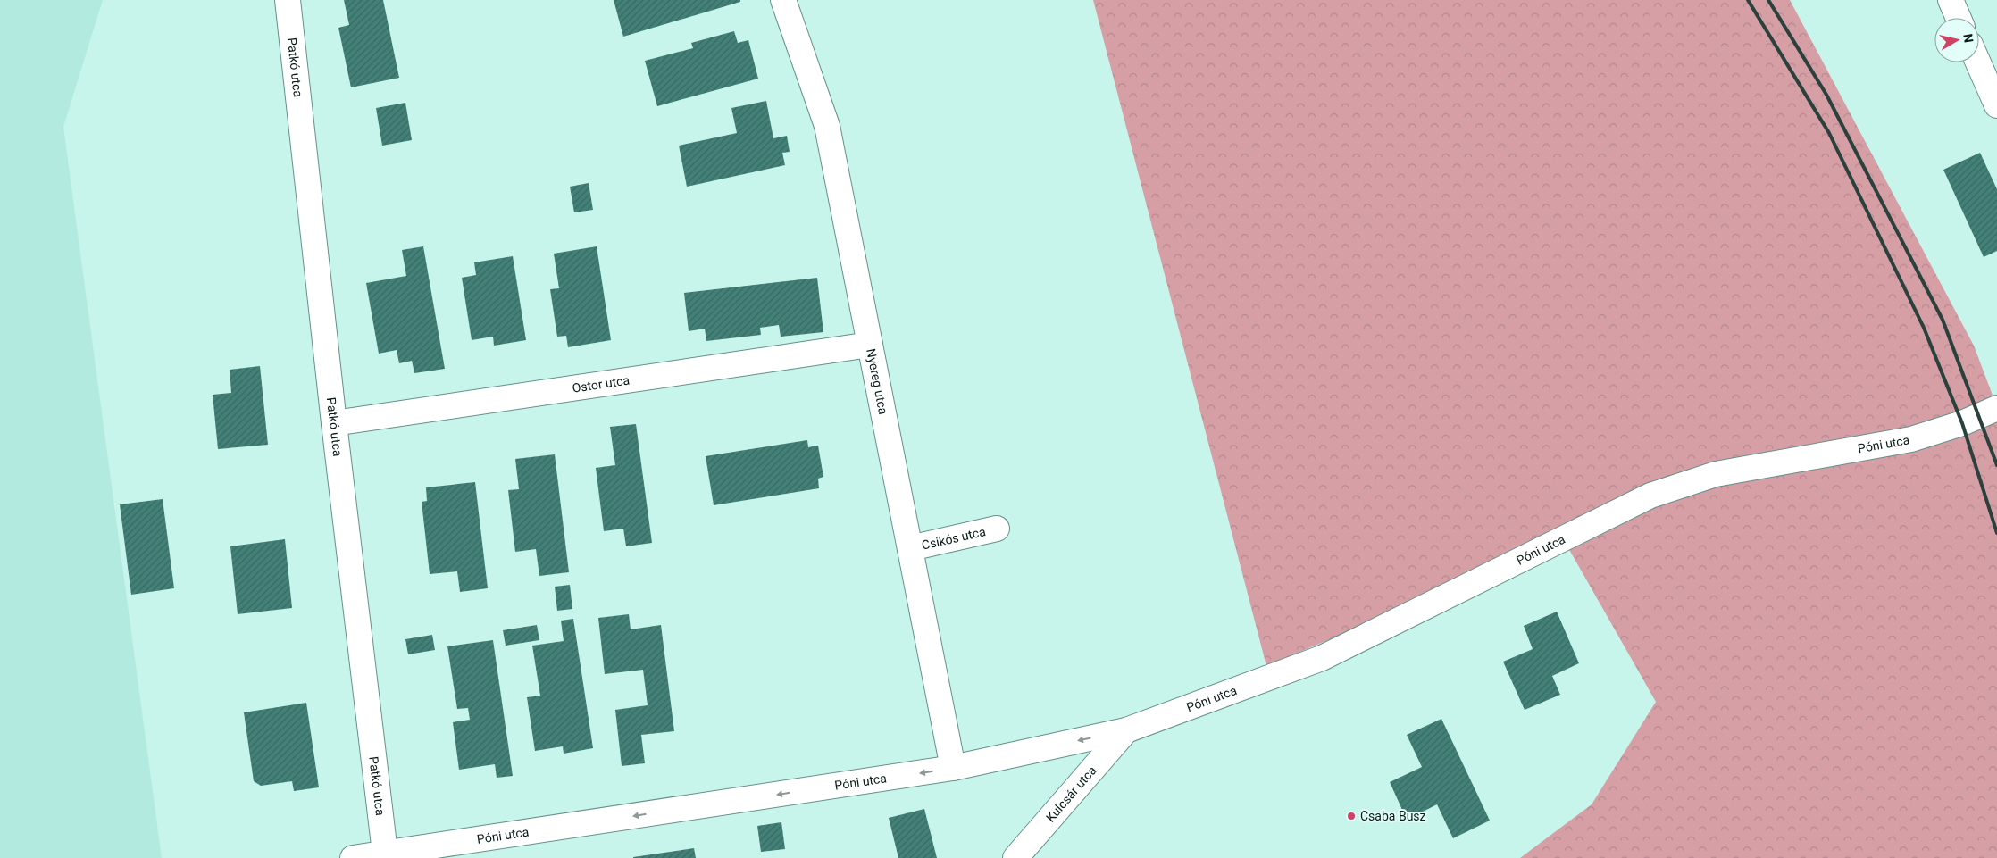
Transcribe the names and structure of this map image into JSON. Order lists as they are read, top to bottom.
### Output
{
  "streets": {
    "street": [
      "Patkó utca",
      "Nyereg utca",
      "Ostor utca",
      "Póni utca",
      "Csikós utca",
      "Kulcsár utca"
    ]
  },
  "crossings": [
    ["Patkó utca", "Ostor utca"],
    ["Patkó utca", "Póni utca"],
    ["Nyereg utca", "Ostor utca"],
    ["Nyereg utca", "Póni utca"],
    ["Nyereg utca", "Csikós utca"],
    ["Póni utca", "Kulcsár utca"]
  ],
  "one_way": ["Póni utca"],
  "places": ["Csaba Busz"],
  "north": "right"
}
